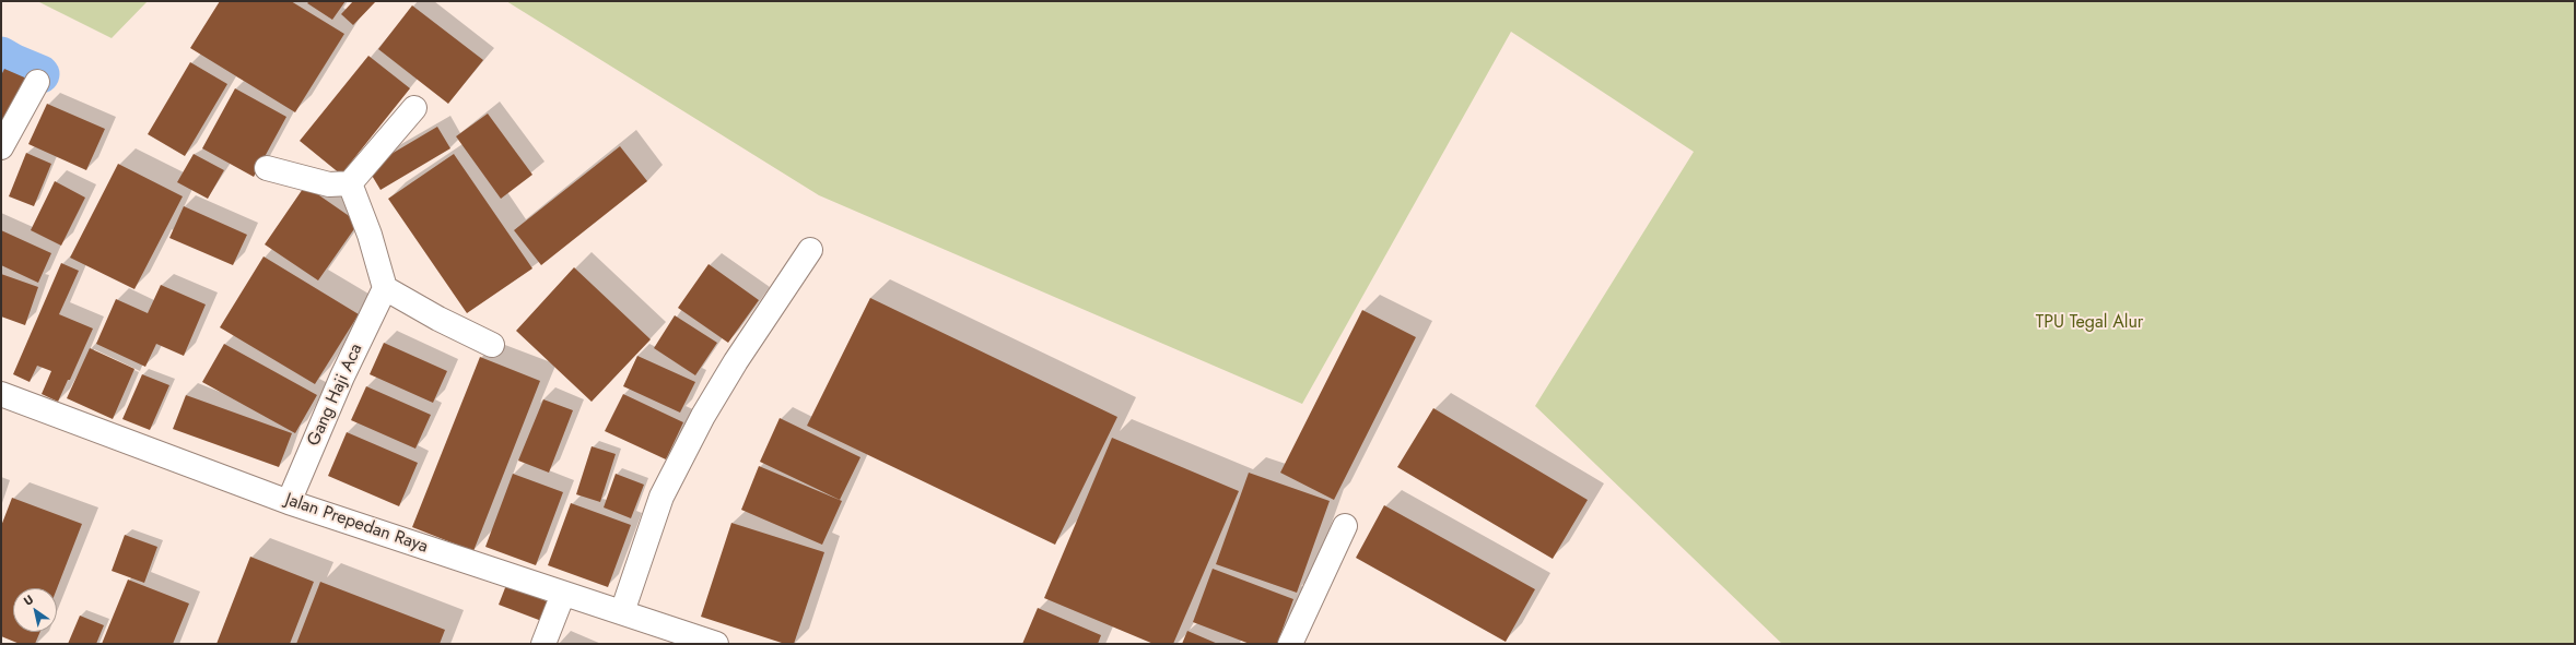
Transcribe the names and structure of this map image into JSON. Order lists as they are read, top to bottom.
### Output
{
  "streets": {
    "street": ["Gang Haji Aca", "Jalan Prepedan Raya"]
  },
  "crossings": [
    ["Gang Haji Aca", "Jalan Prepedan Raya"]
  ],
  "parks": ["TPU Tegal Alur"],
  "north": "top left"
}
